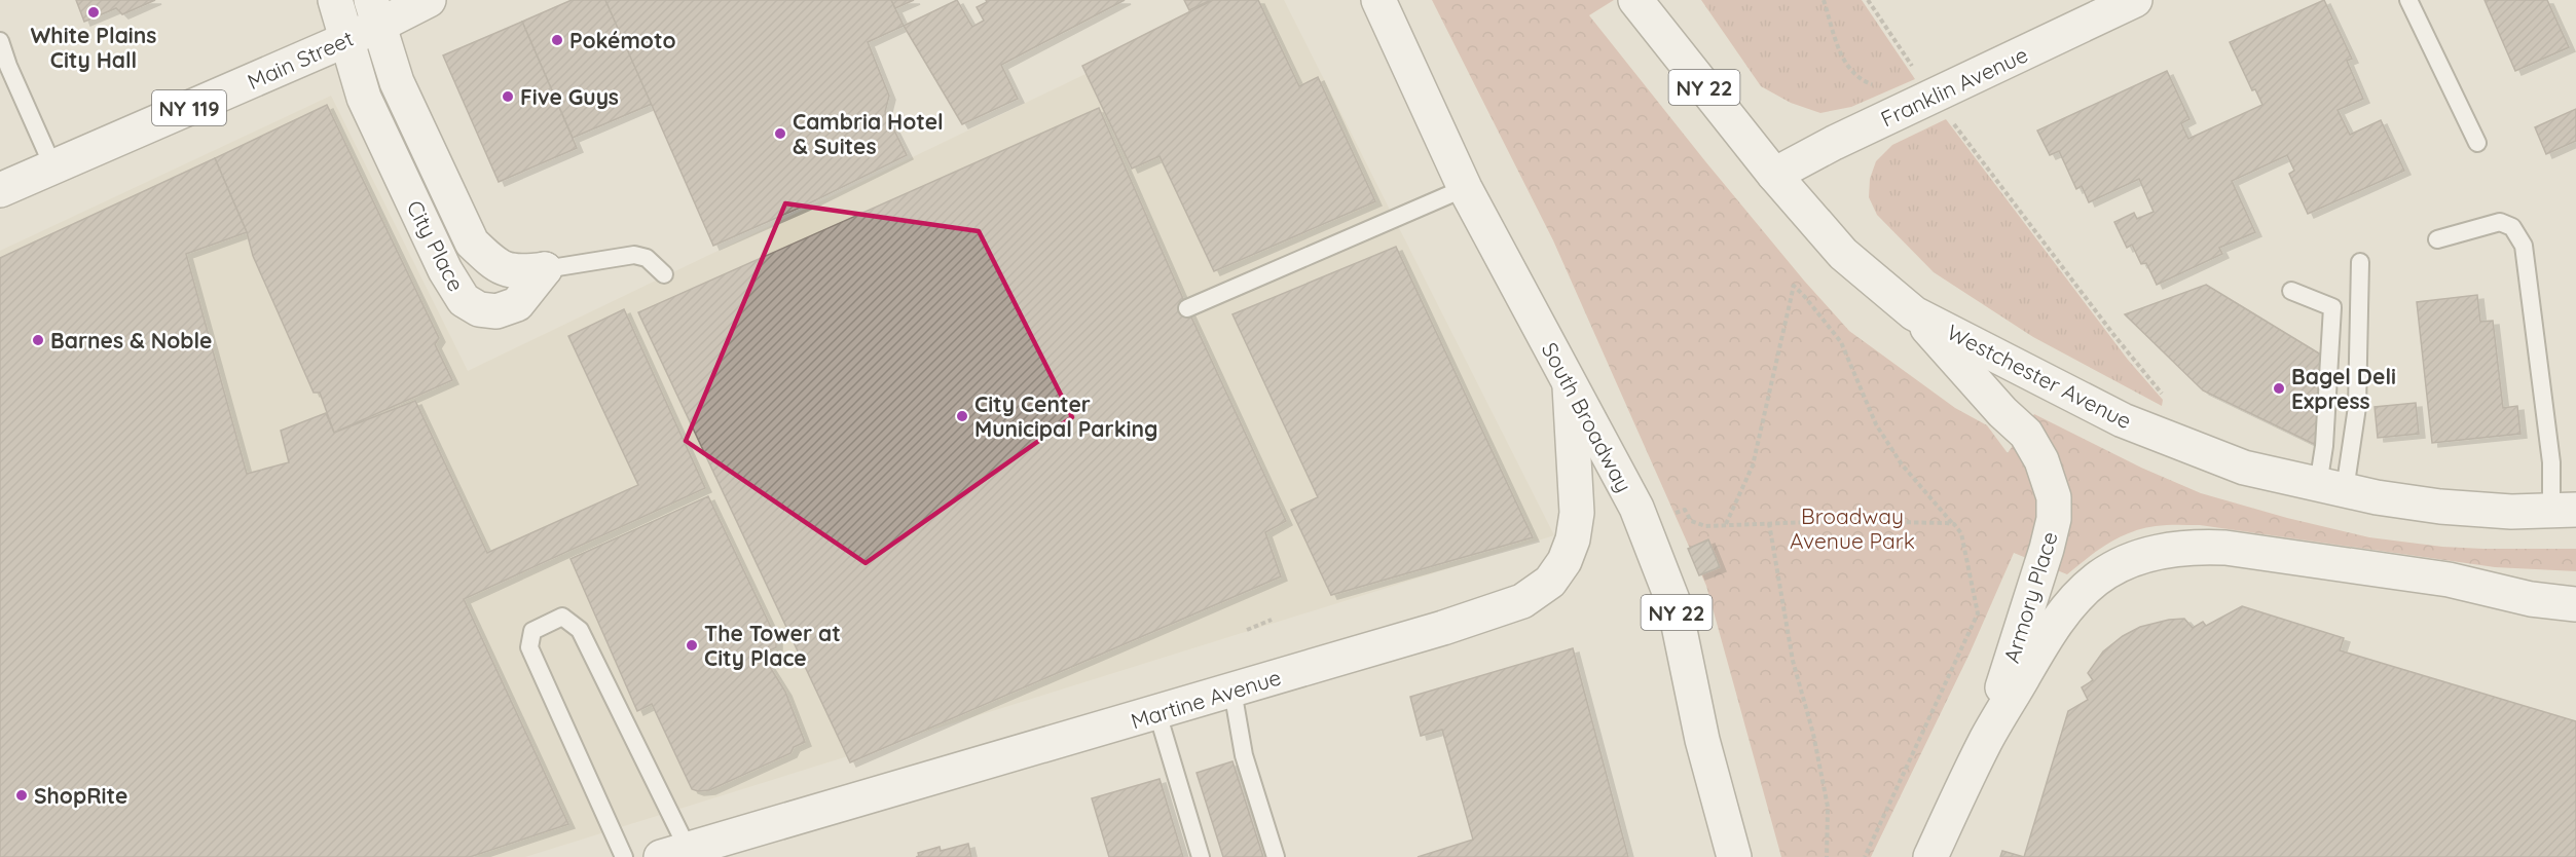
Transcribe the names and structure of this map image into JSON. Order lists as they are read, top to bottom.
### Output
{
  "streets": {
    "main road": [
      "Main Street",
      "Franklin Avenue",
      "NY 22",
      "NY 119",
      "City Place",
      "Westchester Avenue",
      "South Broadway",
      "Armory Place",
      "Martine Avenue"
    ]
  },
  "crossings": [
    ["Main Street", "City Place"],
    ["Franklin Avenue", "Westchester Avenue"],
    ["NY 22", "Armory Place"],
    ["Westchester Avenue", "Armory Place"],
    ["South Broadway", "Martine Avenue"]
  ],
  "parks": ["Broadway Avenue Park"],
  "places": [
    "White Plains City Hall",
    "Pokémoto",
    "Five Guys",
    "Cambria Hotel & Suites",
    "Barnes & Noble",
    "Bagel Deli Express",
    "City Center Municipal Parking",
    "The Tower at City Place",
    "ShopRite"
  ]
}
